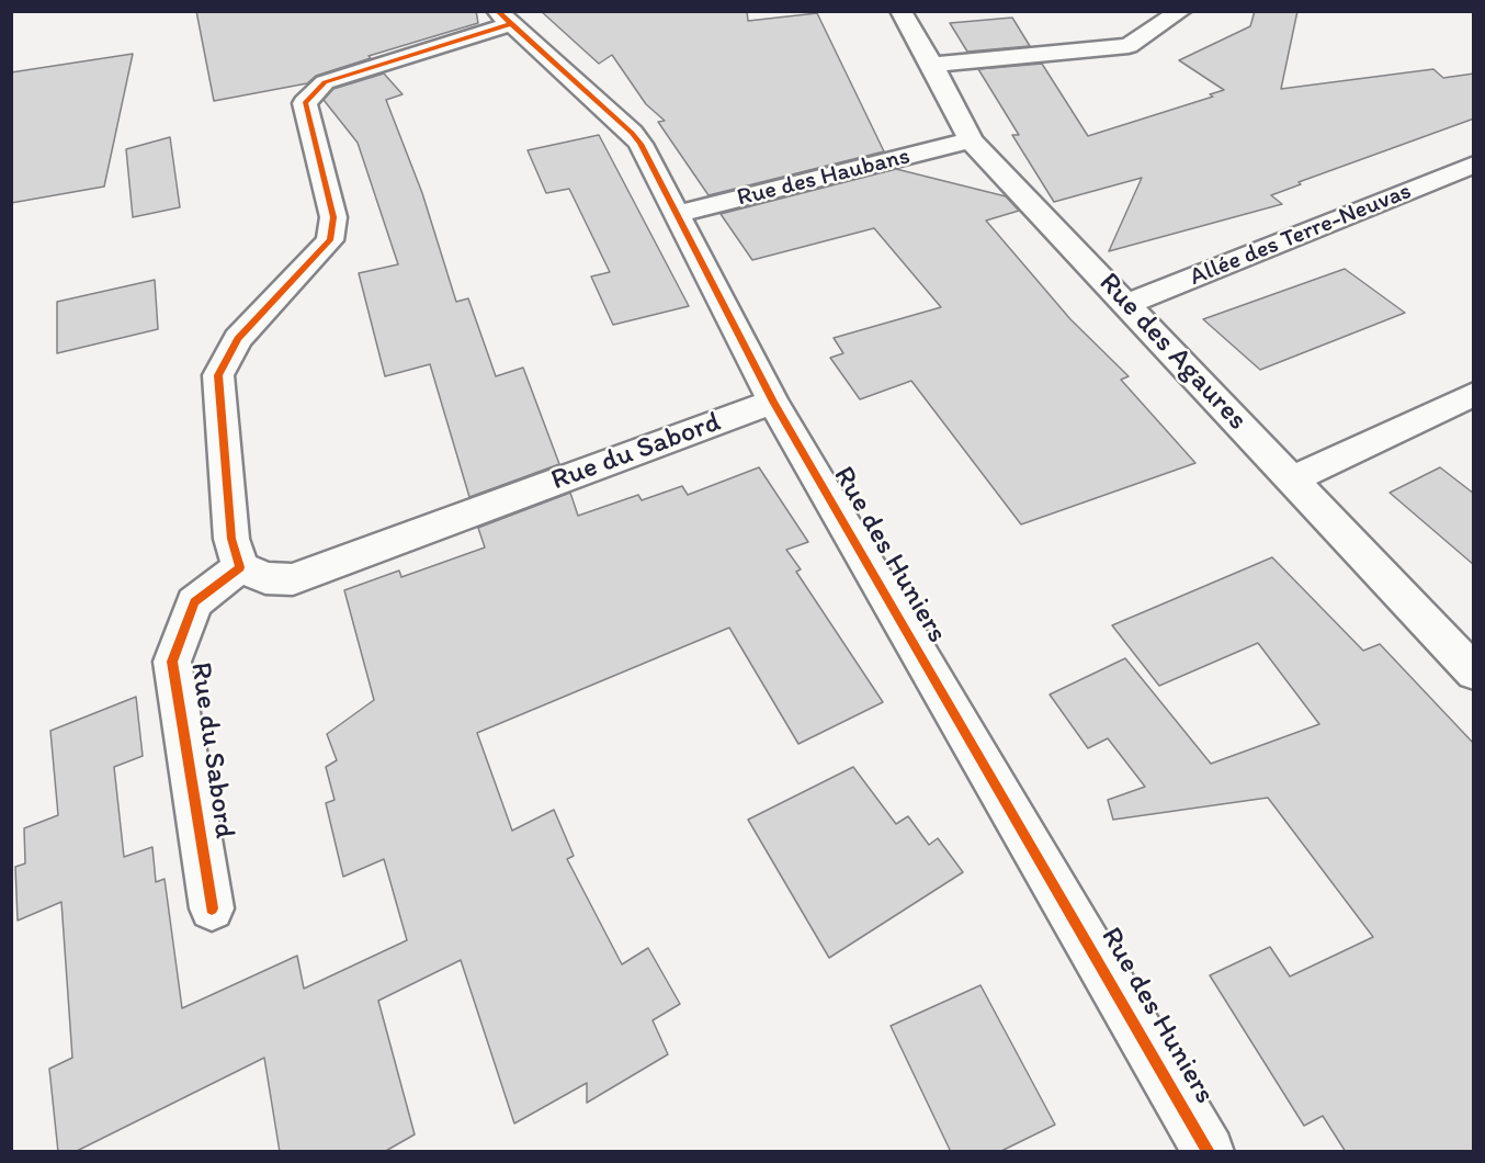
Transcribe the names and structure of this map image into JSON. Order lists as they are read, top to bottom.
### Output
{
  "streets": {
    "street": [
      "Rue des Haubans",
      "Allée des Terre-Neuvas",
      "Rue des Agaures",
      "Rue du Sabord",
      "Rue des Huniers"
    ]
  },
  "crossings": [
    ["Rue des Haubans", "Rue des Agaures"],
    ["Rue des Haubans", "Rue des Huniers"],
    ["Allée des Terre-Neuvas", "Rue des Agaures"],
    ["Rue du Sabord", "Rue des Huniers"]
  ]
}
